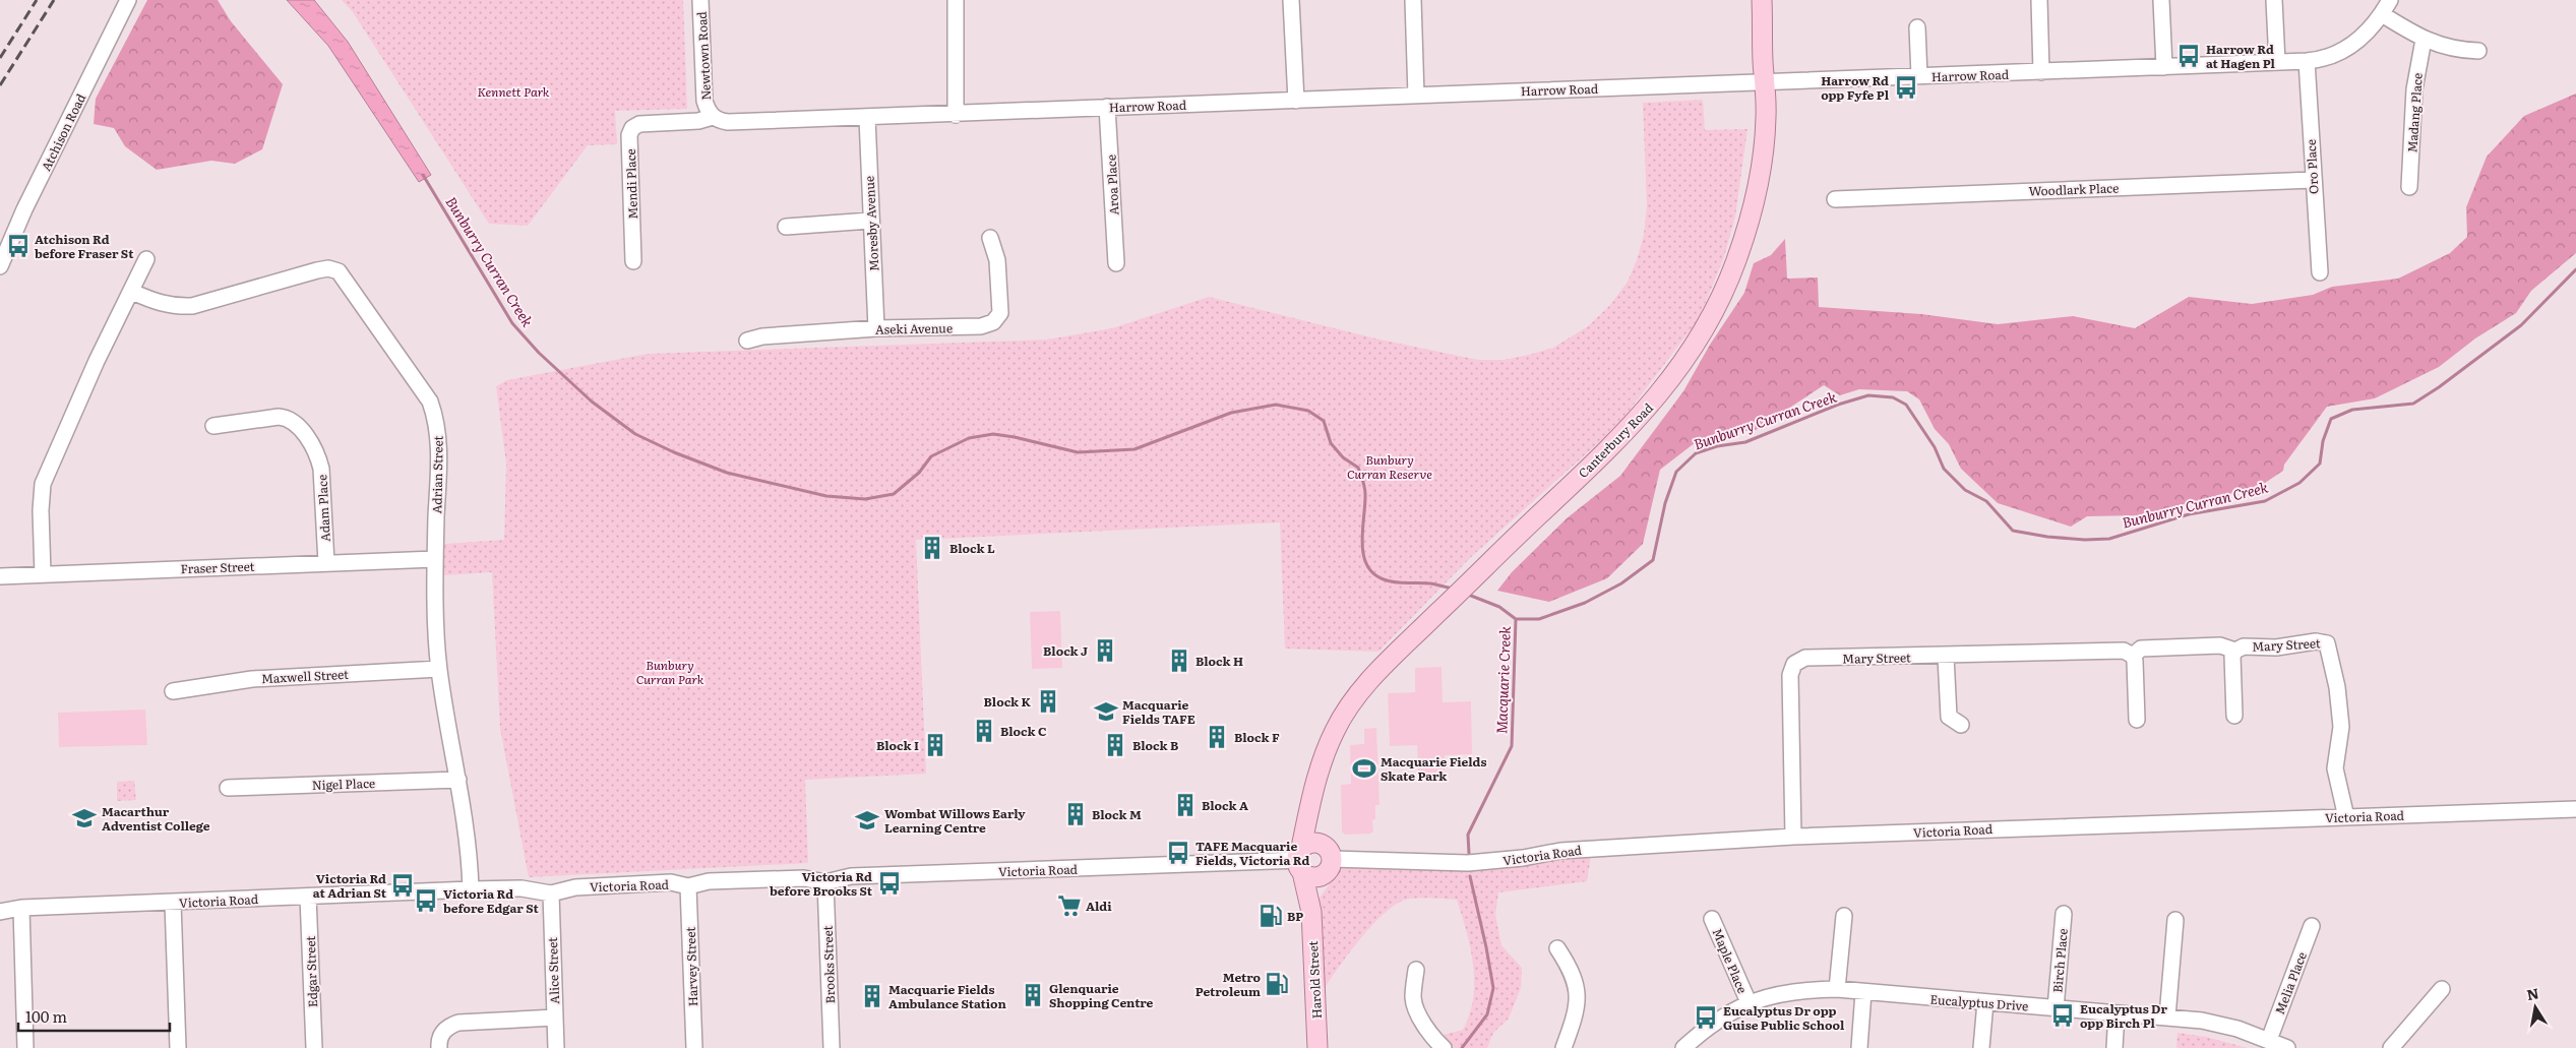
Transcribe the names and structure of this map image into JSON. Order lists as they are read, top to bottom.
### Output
{
  "streets": {
    "main road": ["Canterbury Road", "Harold Street"],
    "street": [
      "Newtown Road",
      "Harrow Road",
      "Madang Place",
      "Atchison Road",
      "Oro Place",
      "Mendi Place",
      "Aroa Place",
      "Woodlark Place",
      "Moresby Avenue",
      "Aseki Avenue",
      "Adrian Street",
      "Adam Place",
      "Fraser Street",
      "Mary Street",
      "Maxwell Street",
      "Nigel Place",
      "Victoria Road",
      "Maple Place",
      "Birch Place",
      "Brooks Street",
      "Harvey Street",
      "Alice Street",
      "Edgar Street",
      "Melia Place",
      "Eucalyptus Drive"
    ]
  },
  "crossings": [
    ["Newtown Road", "Harrow Road"],
    ["Newtown Road", "Mendi Place"],
    ["Harrow Road", "Oro Place"],
    ["Harrow Road", "Mendi Place"],
    ["Harrow Road", "Aroa Place"],
    ["Harrow Road", "Moresby Avenue"],
    ["Harrow Road", "Canterbury Road"],
    ["Oro Place", "Woodlark Place"],
    ["Moresby Avenue", "Aseki Avenue"],
    ["Canterbury Road", "Victoria Road"],
    ["Canterbury Road", "Harold Street"],
    ["Adrian Street", "Fraser Street"],
    ["Adrian Street", "Maxwell Street"],
    ["Adrian Street", "Nigel Place"],
    ["Adrian Street", "Victoria Road"],
    ["Adam Place", "Fraser Street"],
    ["Mary Street", "Victoria Road"],
    ["Victoria Road", "Brooks Street"],
    ["Victoria Road", "Harvey Street"],
    ["Victoria Road", "Alice Street"],
    ["Victoria Road", "Edgar Street"],
    ["Victoria Road", "Harold Street"],
    ["Maple Place", "Eucalyptus Drive"],
    ["Birch Place", "Eucalyptus Drive"],
    ["Melia Place", "Eucalyptus Drive"]
  ],
  "water": ["Bunburry Curran Creek", "Macquarie Creek"],
  "parks": ["Kennett Park", "Bunbury Curran Reserve", "Bunbury Curran Park"],
  "places": {
    "bus stop": [
      "Harrow Rd at Hagen Pl",
      "Harrow Rd opp Fyfe Pl",
      "Atchison Rd before Fraser St",
      "TAFE Macquarie Fields, Victoria Rd",
      "Victoria Rd before Brooks St",
      "Victoria Rd at Adrian St",
      "Victoria Rd before Edgar St",
      "Eucalyptus Dr opp Birch Pl",
      "Eucalyptus Dr opp Guise Public School"
    ],
    "building": [
      "Block L",
      "Block J",
      "Block H",
      "Block K",
      "Block C",
      "Block F",
      "Block I",
      "Block B",
      "Block A",
      "Block M",
      "Glenquarie Shopping Centre",
      "Macquarie Fields Ambulance Station"
    ],
    "school or university": ["Macquarie Fields TAFE", "Macarthur Adventist College", "Wombat Willows Early Learning Centre"],
    "sports": ["Macquarie Fields Skate Park"],
    "supermarket": ["Aldi"],
    "fuel station": ["BP", "Metro Petroleum"]
  },
  "scale_bar": "100 m",
  "north": "top"
}
